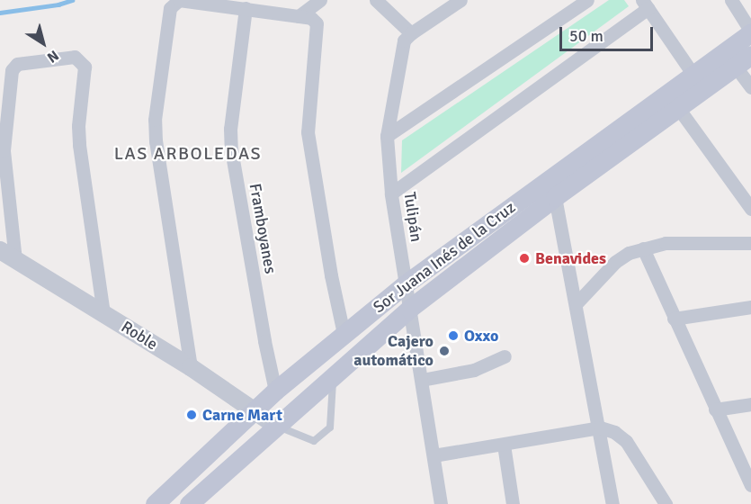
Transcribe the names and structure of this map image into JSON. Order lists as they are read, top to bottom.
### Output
{
  "streets": {
    "main road": ["Sor Juana Inés de la Cruz"],
    "street": ["Tulipán", "Framboyanes", "Roble"]
  },
  "crossings": [
    ["Tulipán", "Sor Juana Inés de la Cruz"],
    ["Framboyanes", "Sor Juana Inés de la Cruz"],
    ["Sor Juana Inés de la Cruz", "Roble"]
  ],
  "districts": ["LAS ARBOLEDAS"],
  "places": [
    "Benavides",
    "Oxxo",
    "Cajero automático",
    "Carne Mart"
  ],
  "scale_bar": "50 m",
  "north": "bottom right"
}
